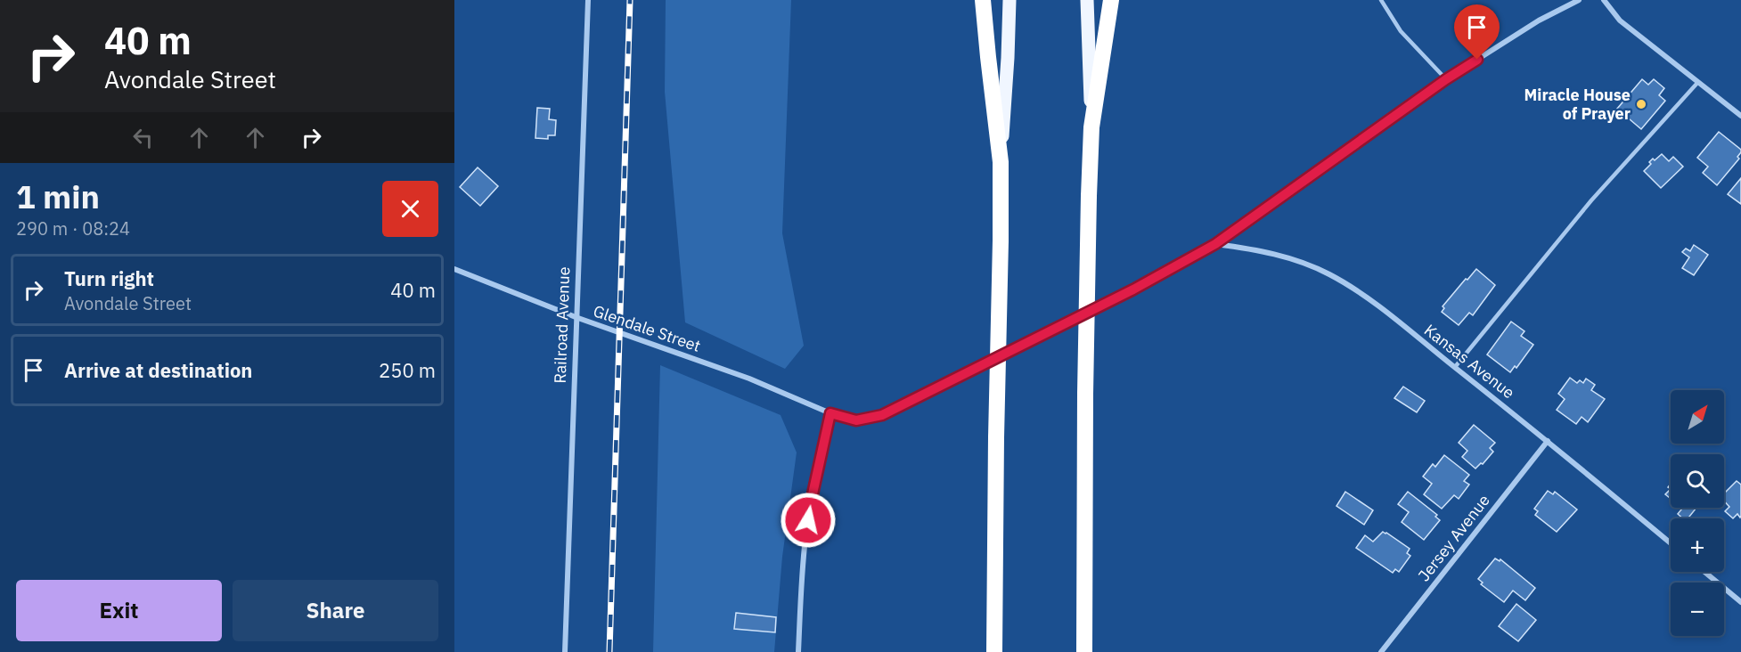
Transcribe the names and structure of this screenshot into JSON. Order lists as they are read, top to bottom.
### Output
{
  "streets": {
    "street": [
      "Railroad Avenue",
      "Glendale Street",
      "Kansas Avenue",
      "Jersey Avenue"
    ]
  },
  "crossings": [
    ["Railroad Avenue", "Glendale Street"],
    ["Glendale Street", "Kansas Avenue"],
    ["Kansas Avenue", "Jersey Avenue"]
  ],
  "places": ["Miracle House of Prayer"],
  "north": "top right",
  "page": {
    "turn": ["40 m", "Avondale Street"],
    "heading": ["1 min", "290 m · 08:24"],
    "list": [
      {
        "name": "Turn right",
        "note": "Avondale Street",
        "value": "40 m"
      },
      {
        "name": "Arrive at destination",
        "value": "250 m"
      }
    ],
    "map_buttons": ["+", "−"],
    "buttons": ["Exit", "Share"]
  }
}
